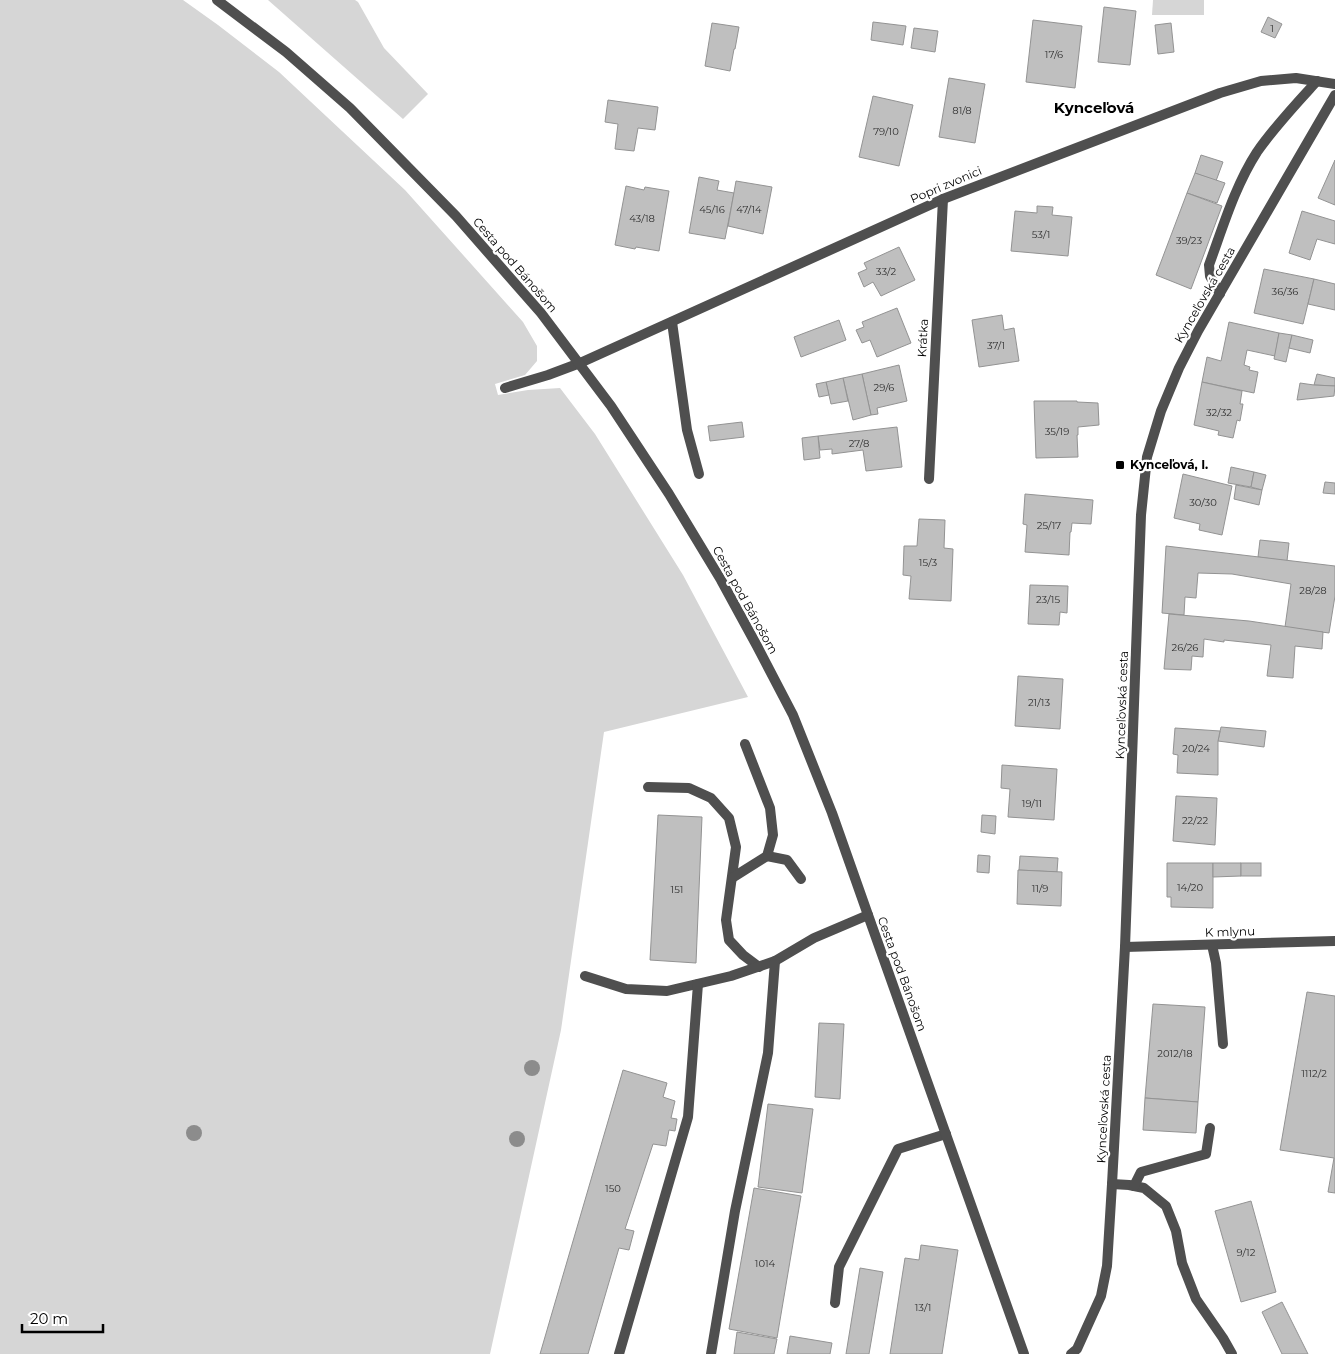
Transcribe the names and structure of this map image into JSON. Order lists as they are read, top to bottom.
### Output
{
  "streets": {
    "street": [
      "Popri zvonici",
      "Cesta pod Bánošom",
      "Kynceľovská cesta",
      "Krátka",
      "K mlynu"
    ]
  },
  "crossings": [
    ["Popri zvonici", "Cesta pod Bánošom"],
    ["Popri zvonici", "Krátka"],
    ["Kynceľovská cesta", "K mlynu"]
  ],
  "districts": ["Kynceľová"],
  "places": {
    "transit": ["Kynceľová, I."]
  },
  "house_numbers": [
    "1",
    "17/6",
    "81/8",
    "79/10",
    "45/16",
    "47/14",
    "43/18",
    "53/1",
    "39/23",
    "33/2",
    "36/36",
    "37/1",
    "29/6",
    "32/32",
    "35/19",
    "27/8",
    "30/30",
    "25/17",
    "15/3",
    "28/28",
    "23/15",
    "26/26",
    "21/13",
    "20/24",
    "19/11",
    "22/22",
    "14/20",
    "11/9",
    "151",
    "2012/18",
    "1112/2",
    "150",
    "9/12",
    "1014",
    "13/1"
  ],
  "scale_bar": "20 m"
}
